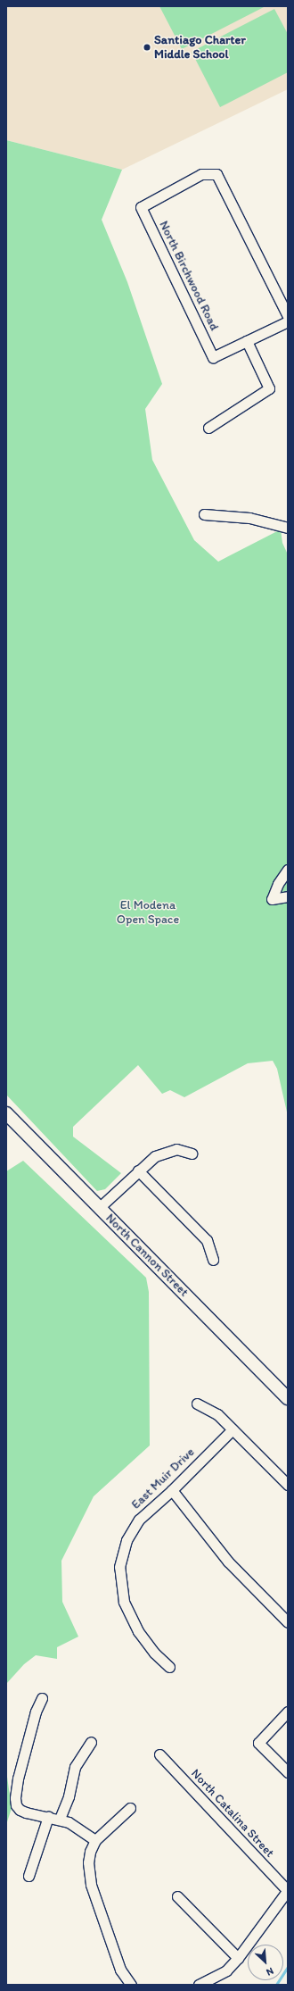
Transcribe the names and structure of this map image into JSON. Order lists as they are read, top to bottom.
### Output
{
  "streets": {
    "main road": ["North Cannon Street"],
    "street": ["North Birchwood Road", "East Muir Drive", "North Catalina Street"]
  },
  "parks": ["El Modena Open Space"],
  "places": ["Santiago Charter Middle School"],
  "north": "bottom right"
}
